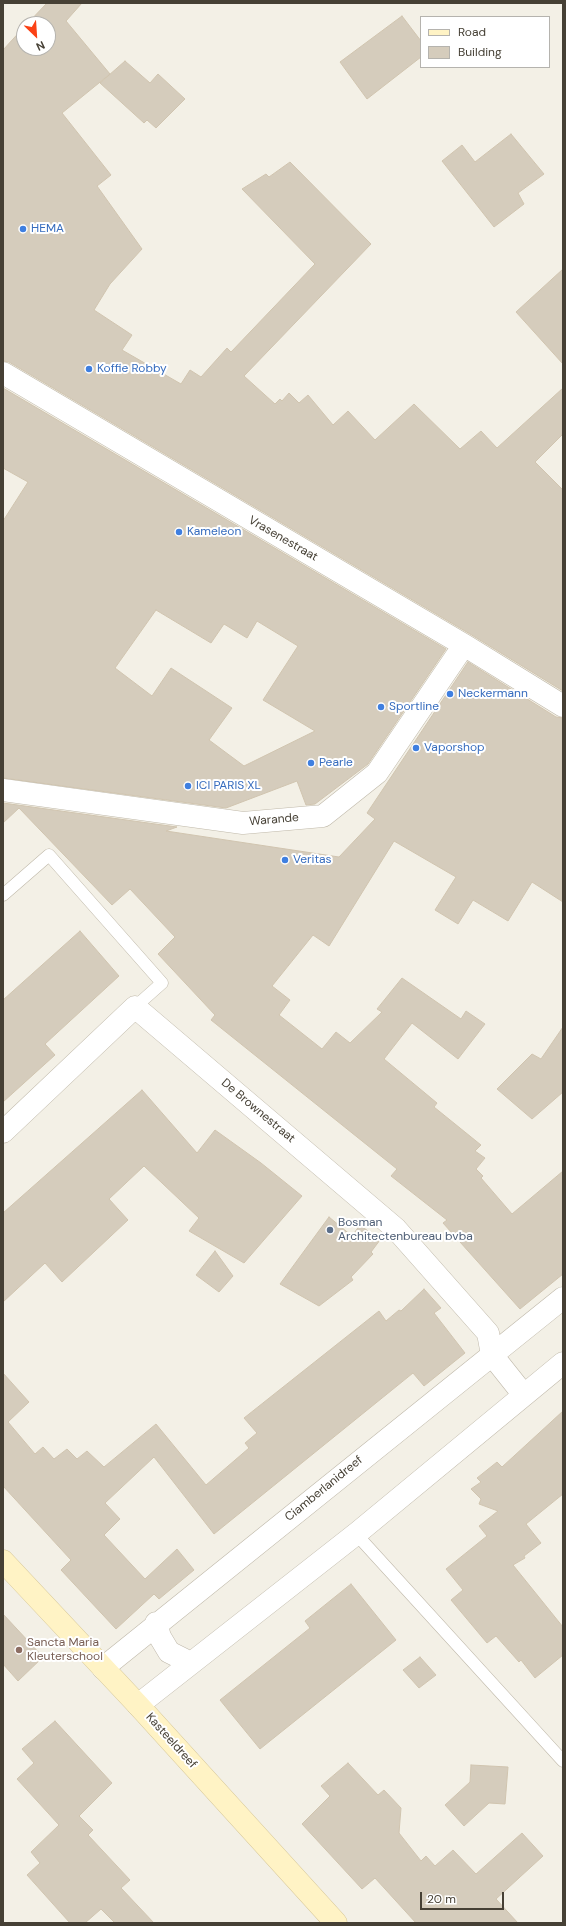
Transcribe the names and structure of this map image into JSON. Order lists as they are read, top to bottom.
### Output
{
  "streets": {
    "street": [
      "Vrasenestraat",
      "Warande",
      "De Brownestraat",
      "Ciamberlanidreef",
      "Kasteeldreef"
    ]
  },
  "crossings": [
    ["Vrasenestraat", "Warande"],
    ["De Brownestraat", "Ciamberlanidreef"],
    ["Ciamberlanidreef", "Kasteeldreef"]
  ],
  "places": [
    "HEMA",
    "Koffie Robby",
    "Kameleon",
    "Neckermann",
    "Sportline",
    "Vaporshop",
    "Pearle",
    "ICI PARIS XL",
    "Veritas",
    "Bosman Architectenbureau bvba",
    "Sancta Maria Kleuterschool"
  ],
  "legend": ["Road", "Building"],
  "scale_bar": "20 m",
  "north": "bottom right"
}
